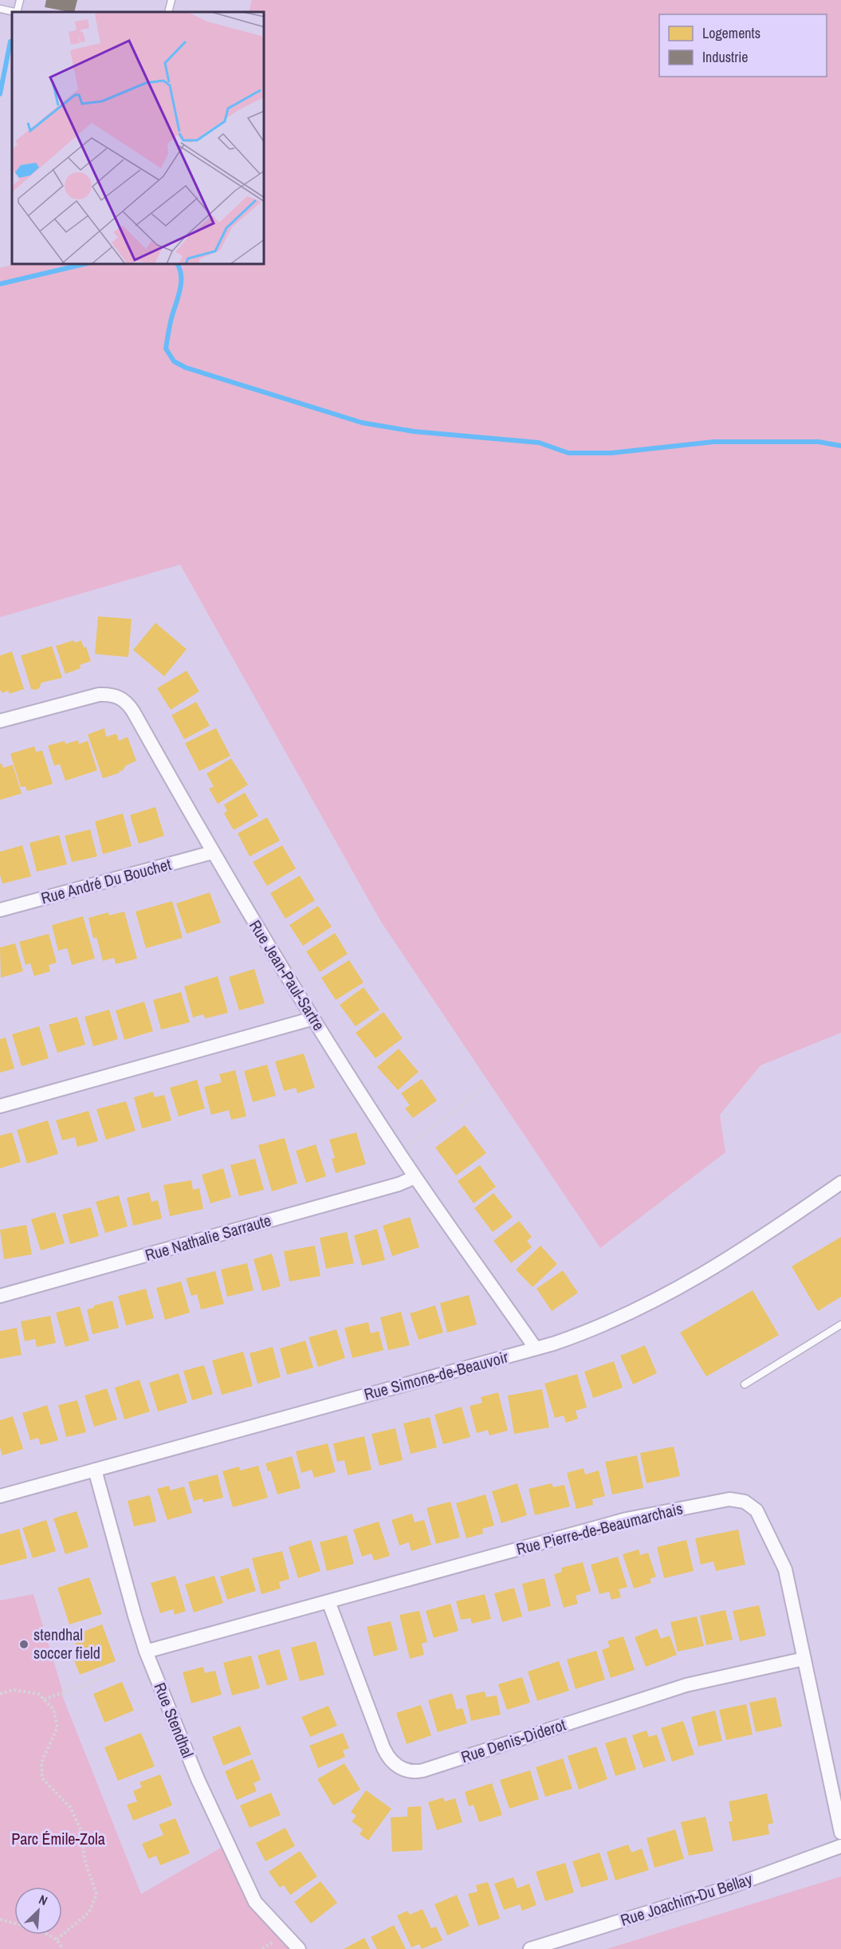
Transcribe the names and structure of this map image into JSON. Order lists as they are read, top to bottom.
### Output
{
  "streets": {
    "street": [
      "Rue André Du Bouchet",
      "Rue Jean-Paul-Sartre",
      "Rue Nathalie Sarraute",
      "Rue Simone-de-Beauvoir",
      "Rue Pierre-de-Beaumarchais",
      "Rue Stendhal",
      "Rue Denis-Diderot",
      "Rue Joachim-Du Bellay"
    ]
  },
  "crossings": [
    ["Rue André Du Bouchet", "Rue Jean-Paul-Sartre"],
    ["Rue Jean-Paul-Sartre", "Rue Nathalie Sarraute"],
    ["Rue Jean-Paul-Sartre", "Rue Simone-de-Beauvoir"],
    ["Rue Simone-de-Beauvoir", "Rue Stendhal"],
    ["Rue Pierre-de-Beaumarchais", "Rue Stendhal"],
    ["Rue Pierre-de-Beaumarchais", "Rue Denis-Diderot"]
  ],
  "parks": ["Parc Émile-Zola"],
  "places": ["stendhal soccer field"],
  "legend": ["Logements", "Industrie"],
  "north": "top right"
}
